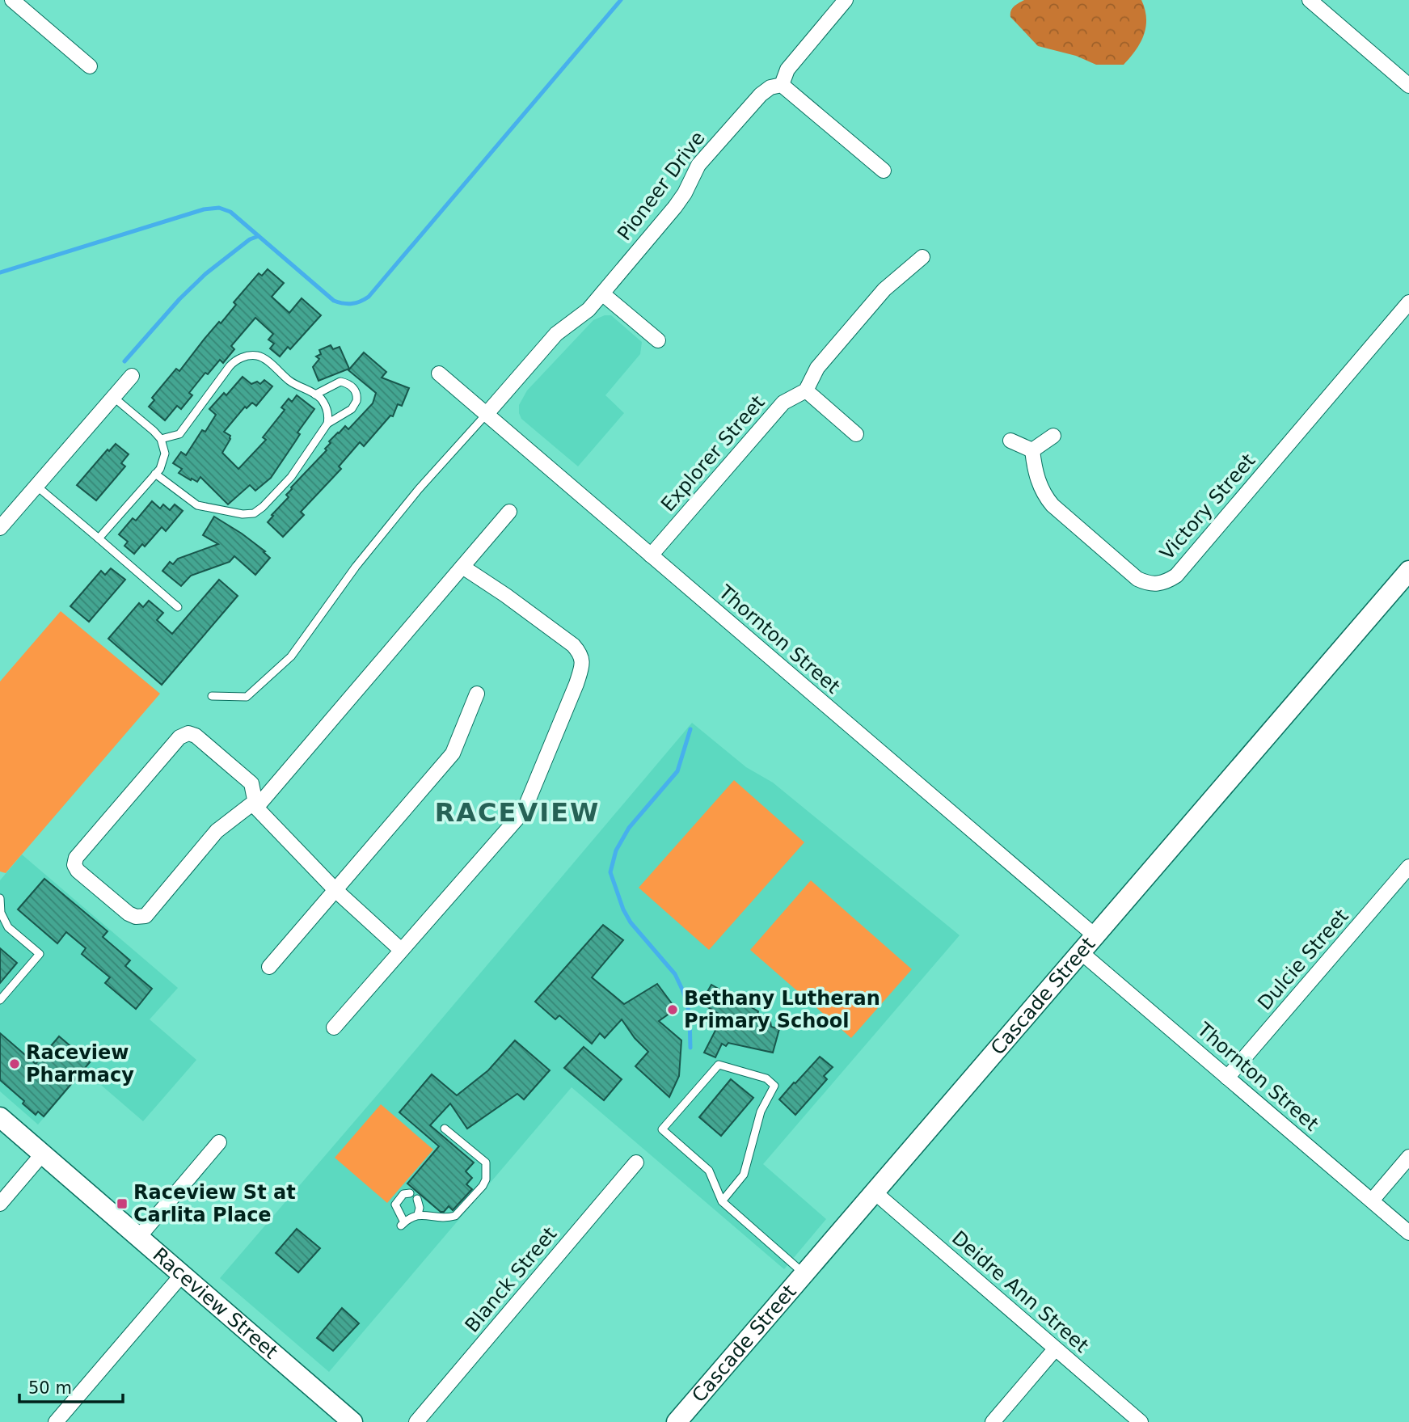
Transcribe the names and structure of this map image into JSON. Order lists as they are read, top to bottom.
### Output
{
  "streets": {
    "main road": ["Cascade Street", "Raceview Street"],
    "street": [
      "Pioneer Drive",
      "Explorer Street",
      "Victory Street",
      "Thornton Street",
      "Dulcie Street",
      "Blanck Street",
      "Deidre Ann Street"
    ]
  },
  "crossings": [
    ["Pioneer Drive", "Thornton Street"],
    ["Explorer Street", "Thornton Street"],
    ["Thornton Street", "Dulcie Street"],
    ["Thornton Street", "Cascade Street"],
    ["Cascade Street", "Deidre Ann Street"]
  ],
  "districts": ["RACEVIEW"],
  "places": {
    "other": ["Bethany Lutheran Primary School", "Raceview Pharmacy"],
    "transit": ["Raceview St at Carlita Place"]
  },
  "scale_bar": "50 m"
}
